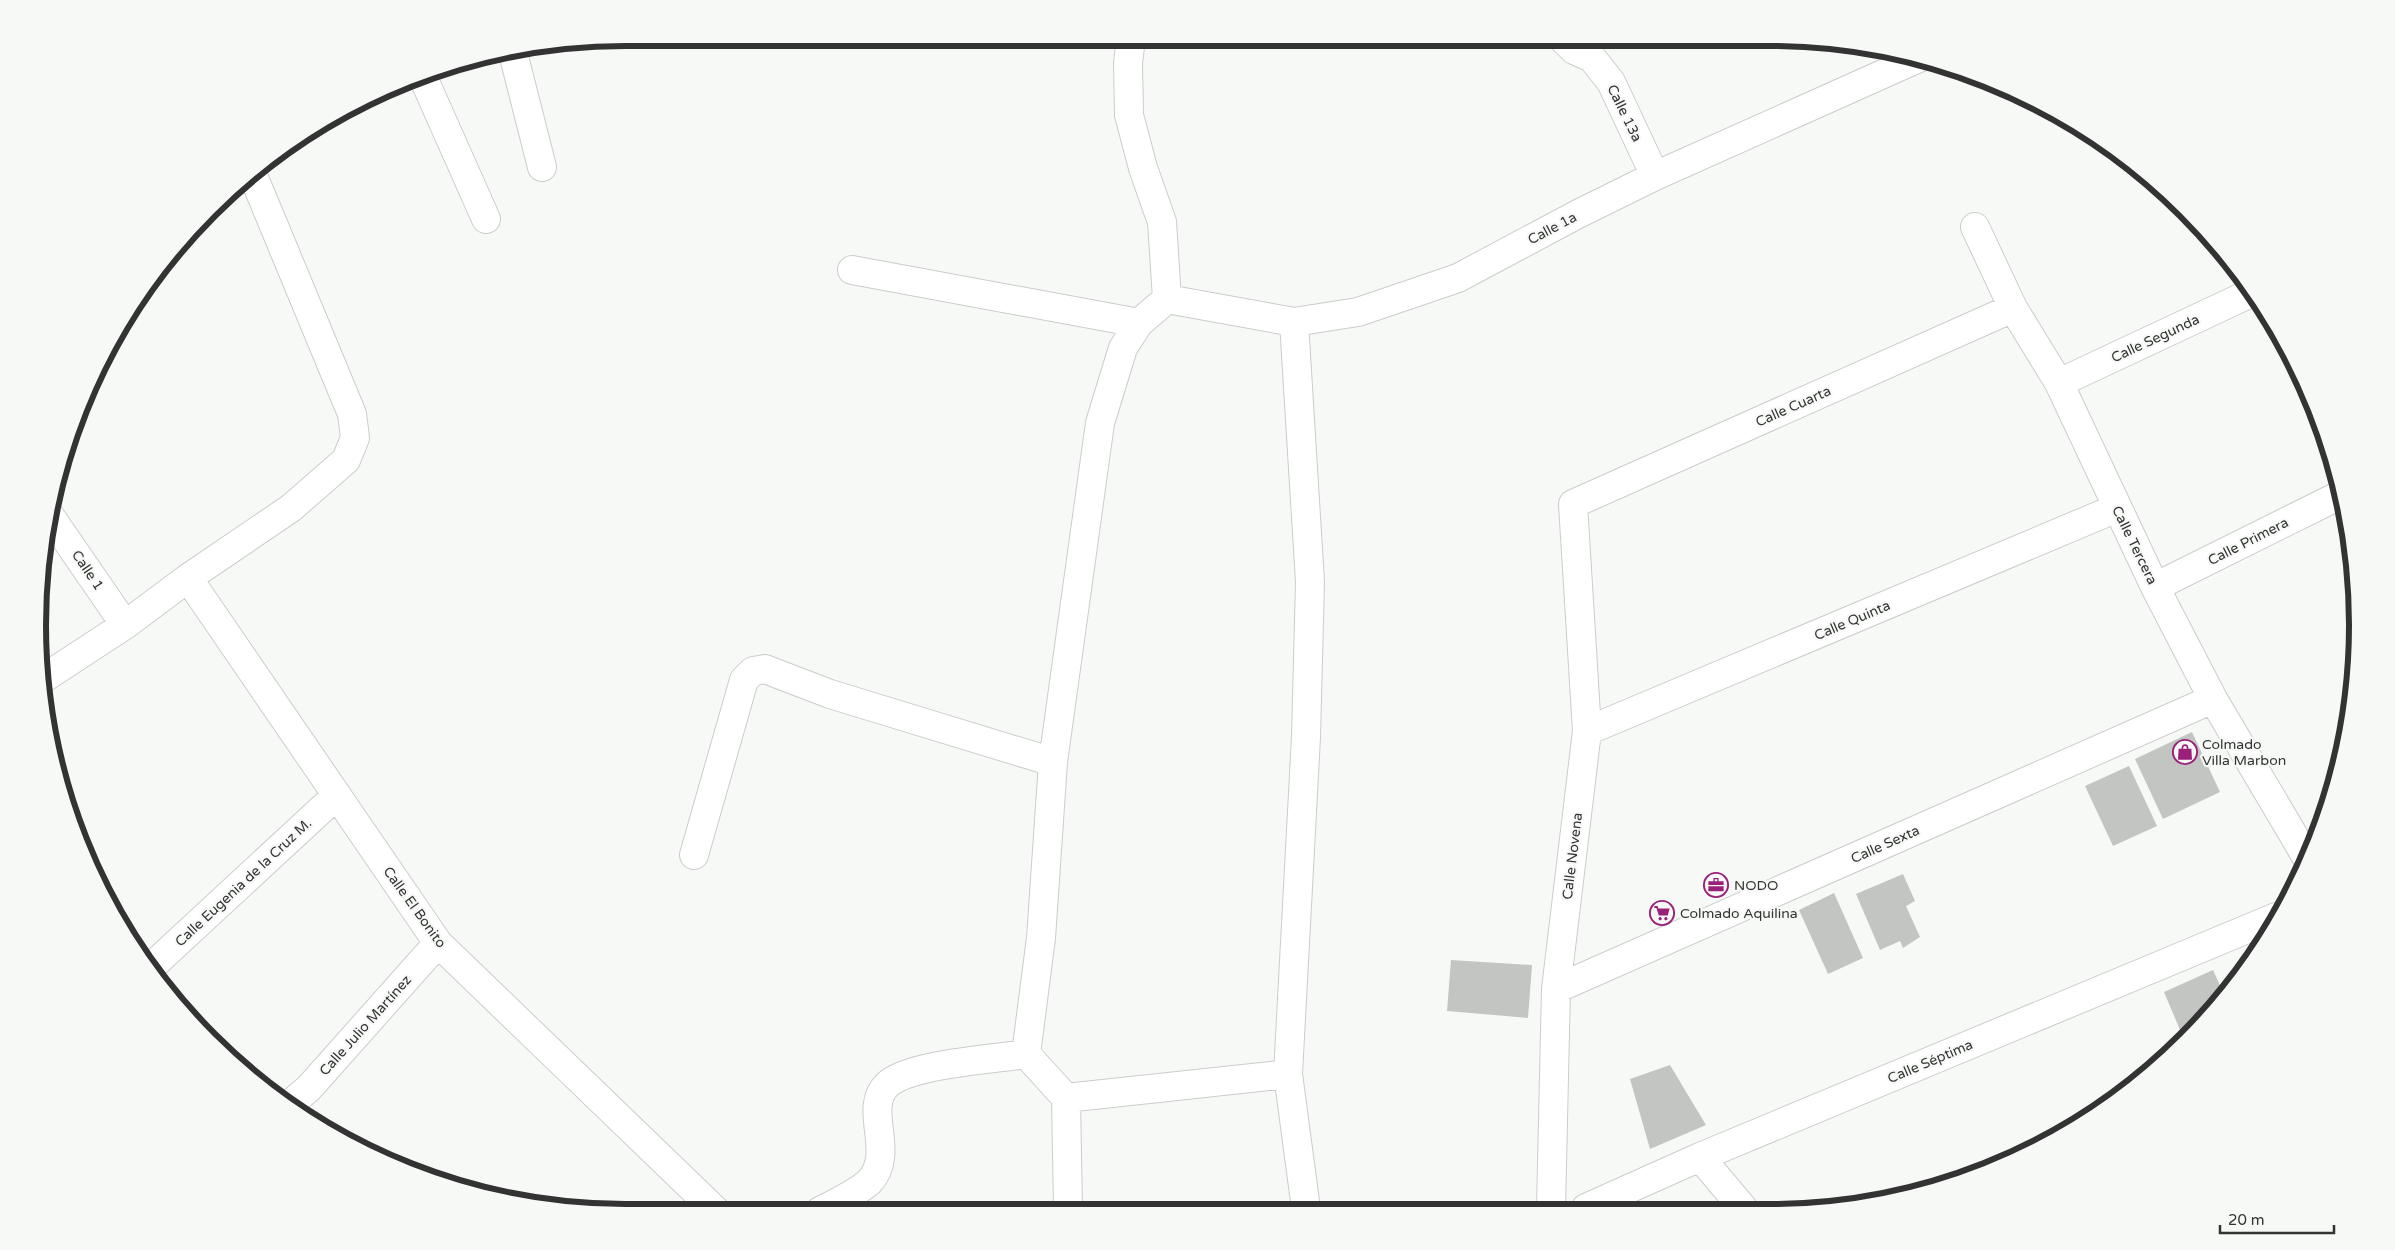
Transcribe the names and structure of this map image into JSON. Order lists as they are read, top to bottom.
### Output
{
  "streets": {
    "street": [
      "Calle 13a",
      "Calle 1a",
      "Calle Segunda",
      "Calle Cuarta",
      "Calle Primera",
      "Calle Tercera",
      "Calle 1",
      "Calle Quinta",
      "Calle Sexta",
      "Calle Novena",
      "Calle Eugenia de la Cruz M.",
      "Calle El Bonito",
      "Calle Julio Martínez",
      "Calle Séptima"
    ]
  },
  "crossings": [
    ["Calle 13a", "Calle 1a"],
    ["Calle Segunda", "Calle Tercera"],
    ["Calle Cuarta", "Calle Tercera"],
    ["Calle Cuarta", "Calle Novena"],
    ["Calle Primera", "Calle Tercera"],
    ["Calle Tercera", "Calle Quinta"],
    ["Calle Tercera", "Calle Sexta"],
    ["Calle Quinta", "Calle Novena"],
    ["Calle Sexta", "Calle Novena"],
    ["Calle Eugenia de la Cruz M.", "Calle El Bonito"],
    ["Calle El Bonito", "Calle Julio Martínez"]
  ],
  "places": {
    "shop": ["Colmado Villa Marbon"],
    "office": ["NODO"],
    "supermarket": ["Colmado Aquilina"]
  },
  "scale_bar": "20 m"
}
